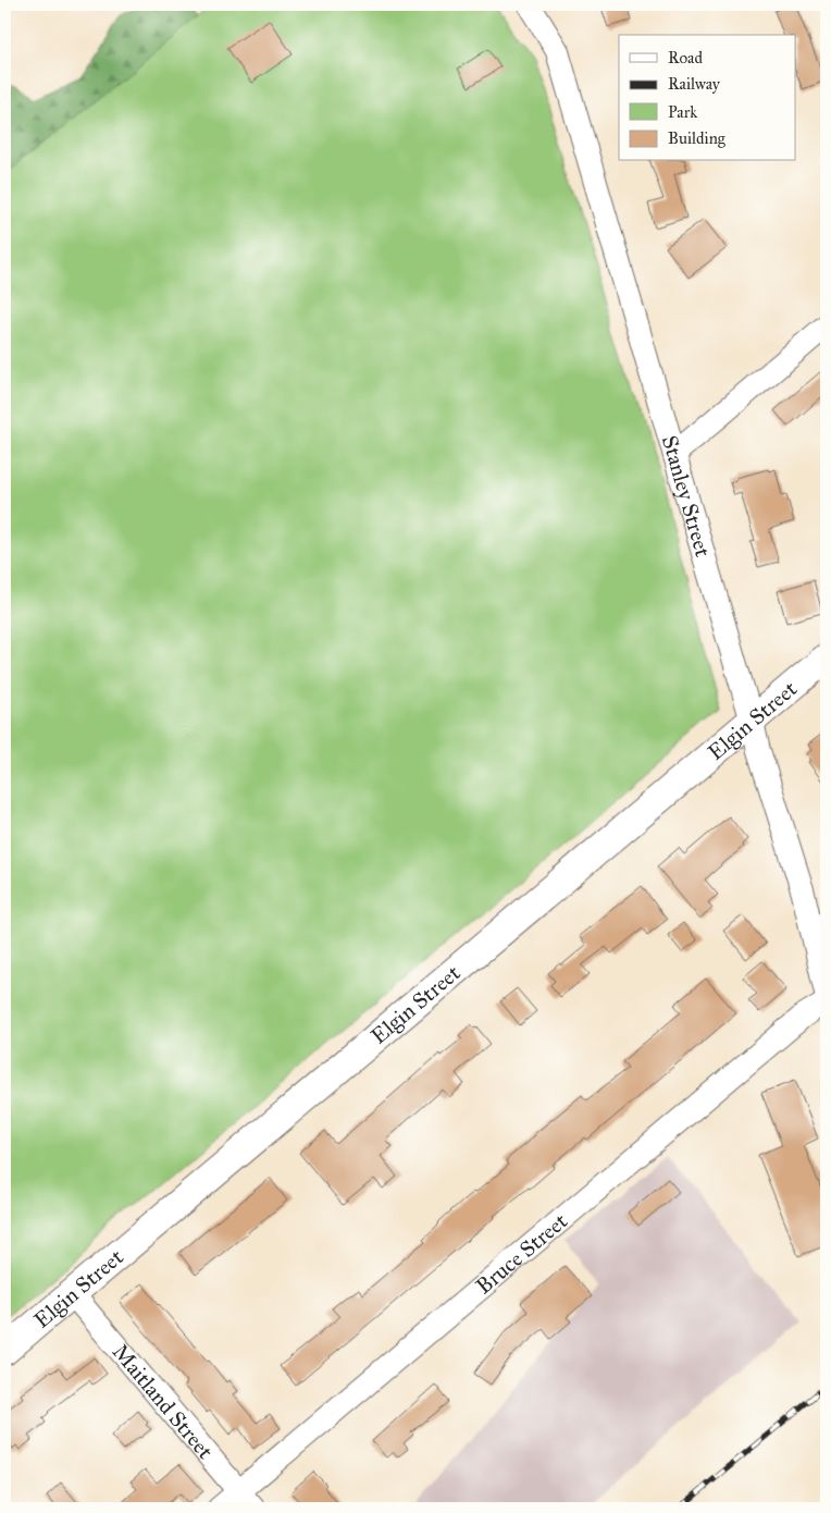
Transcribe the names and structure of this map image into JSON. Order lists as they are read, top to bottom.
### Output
{
  "streets": {
    "main road": ["Elgin Street"],
    "street": ["Stanley Street", "Bruce Street", "Maitland Street"]
  },
  "crossings": [
    ["Stanley Street", "Elgin Street"],
    ["Elgin Street", "Maitland Street"],
    ["Bruce Street", "Maitland Street"]
  ],
  "legend": [
    "Road",
    "Railway",
    "Park",
    "Building"
  ]
}
